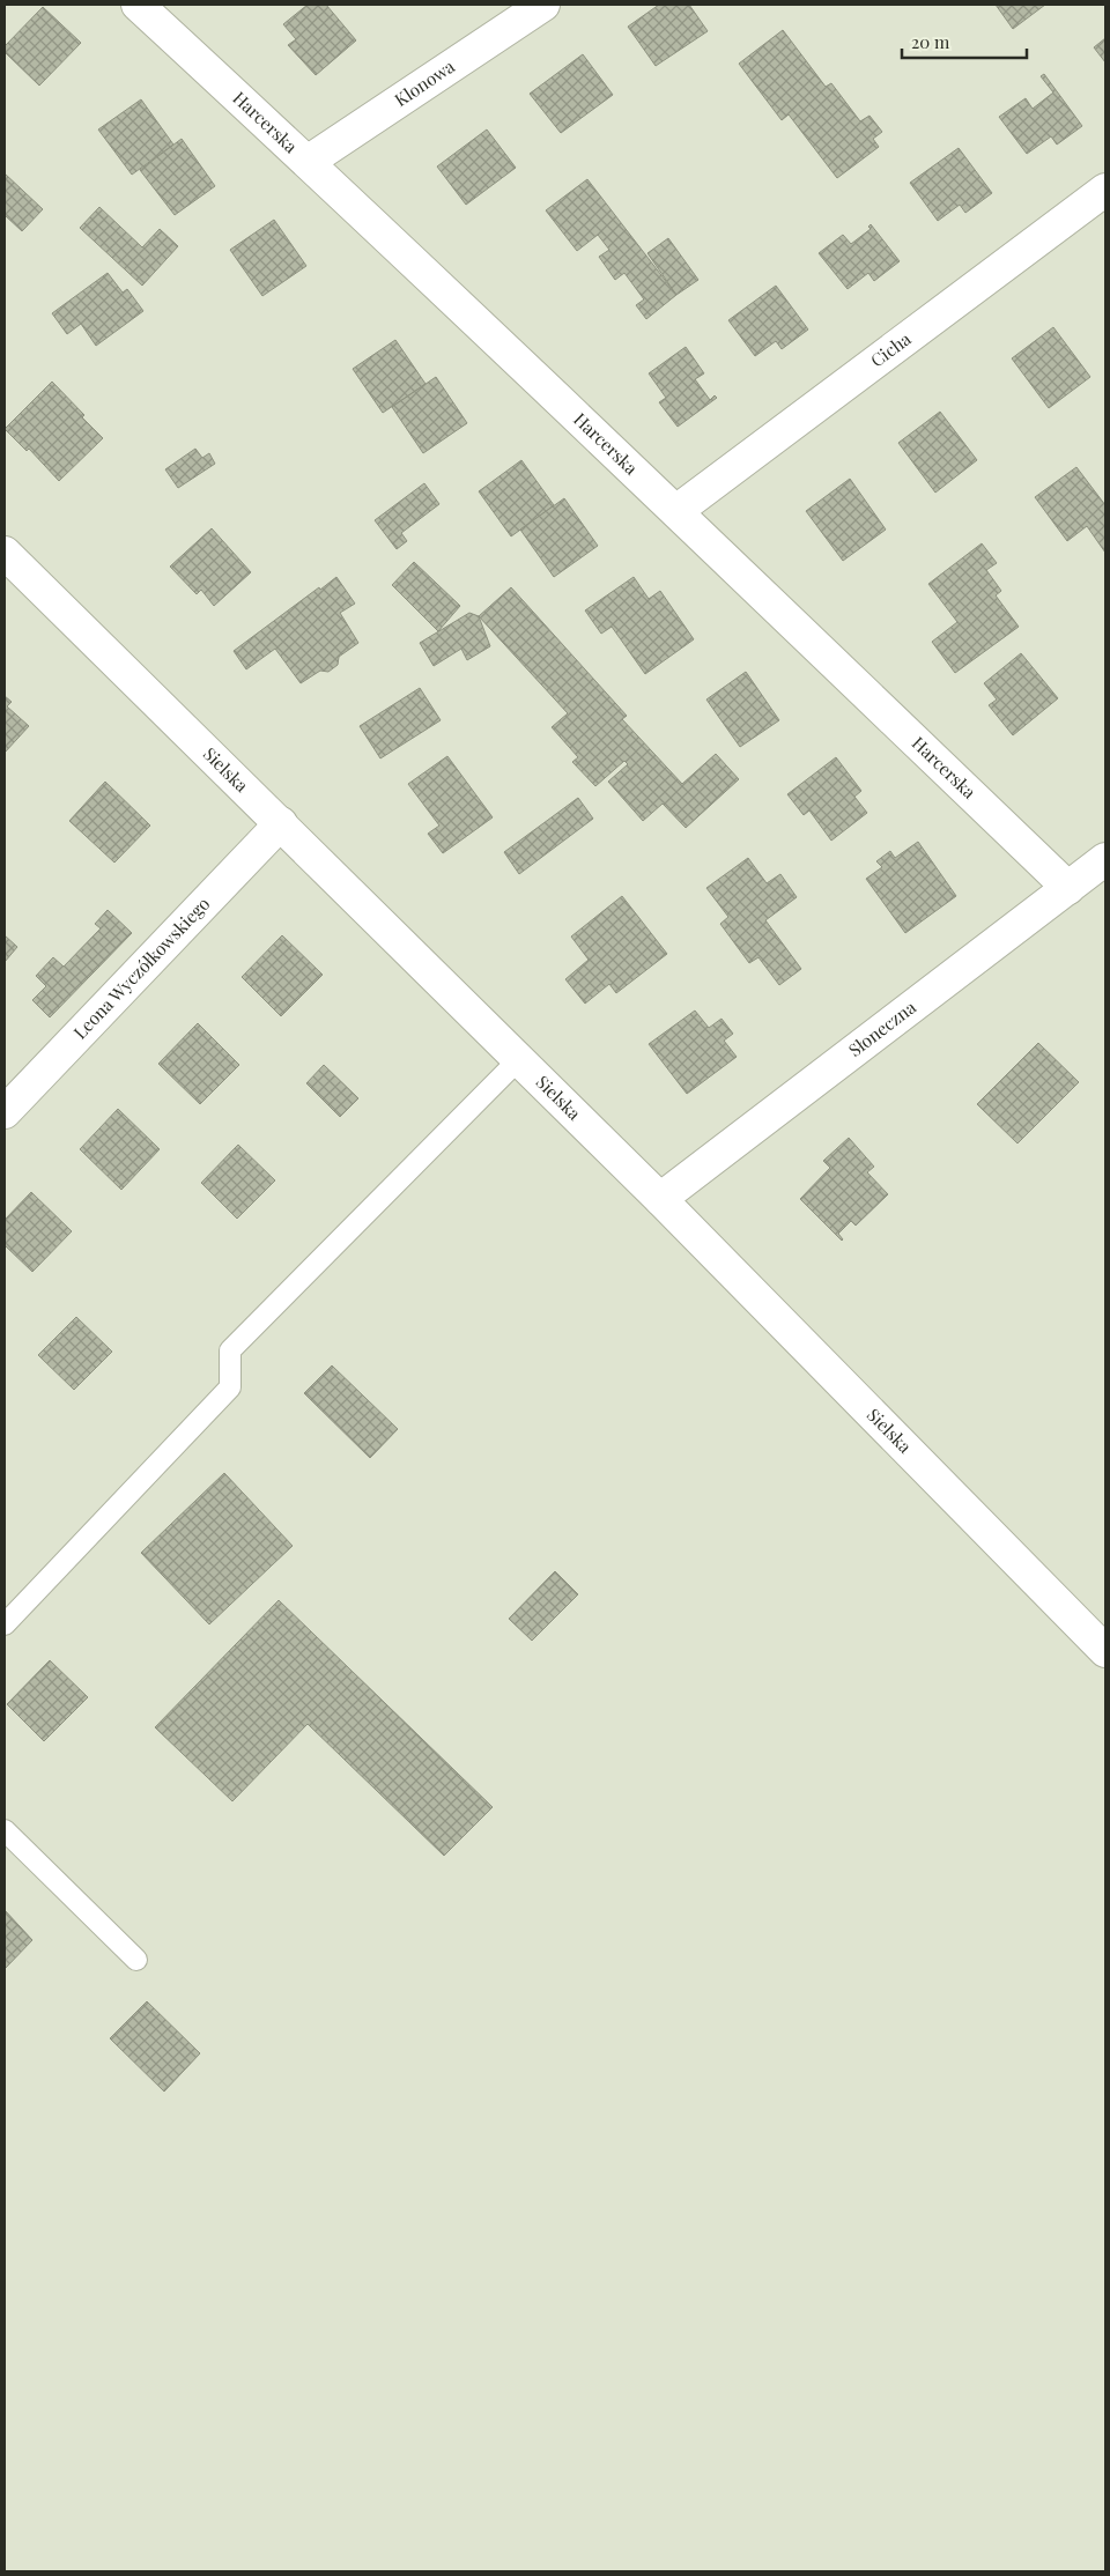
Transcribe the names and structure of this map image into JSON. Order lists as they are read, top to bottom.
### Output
{
  "streets": {
    "street": [
      "Klonowa",
      "Harcerska",
      "Cicha",
      "Sielska",
      "Leona Wyczółkowskiego",
      "Słoneczna"
    ]
  },
  "crossings": [
    ["Klonowa", "Harcerska"],
    ["Harcerska", "Cicha"],
    ["Harcerska", "Słoneczna"],
    ["Sielska", "Leona Wyczółkowskiego"],
    ["Sielska", "Słoneczna"]
  ],
  "scale_bar": "20 m"
}
